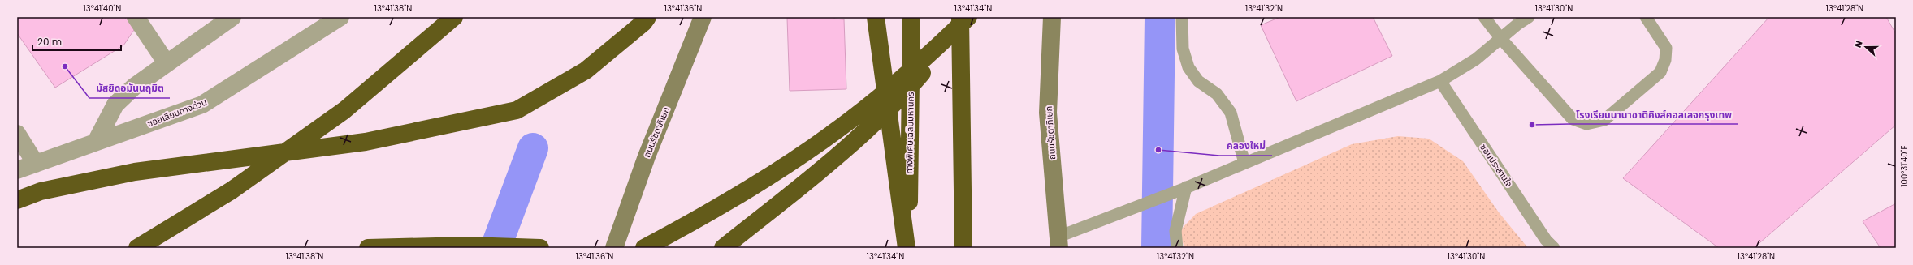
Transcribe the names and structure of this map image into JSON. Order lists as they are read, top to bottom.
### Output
{
  "streets": {
    "highway": ["ทางพิเศษเฉลิมมหานคร"],
    "main road": ["ถนนรัชดาภิเษก"],
    "street": ["ซอยเลียบทางด่วน"],
    "lane": ["ซอนประสานใจ"]
  },
  "places": ["มัสยิดอมันนฤมิต", "โรงเรียนนานาชาติคิงส์คอลเลจกรุงเทพ", "คลองใหม่"],
  "scale_bar": "20 m",
  "north": "left",
  "coordinates": [
    "13°41'40\"N",
    "13°41'38\"N",
    "13°41'36\"N",
    "13°41'34\"N",
    "13°41'32\"N",
    "13°41'30\"N",
    "13°41'28\"N",
    "100°31'40\"E"
  ]
}
